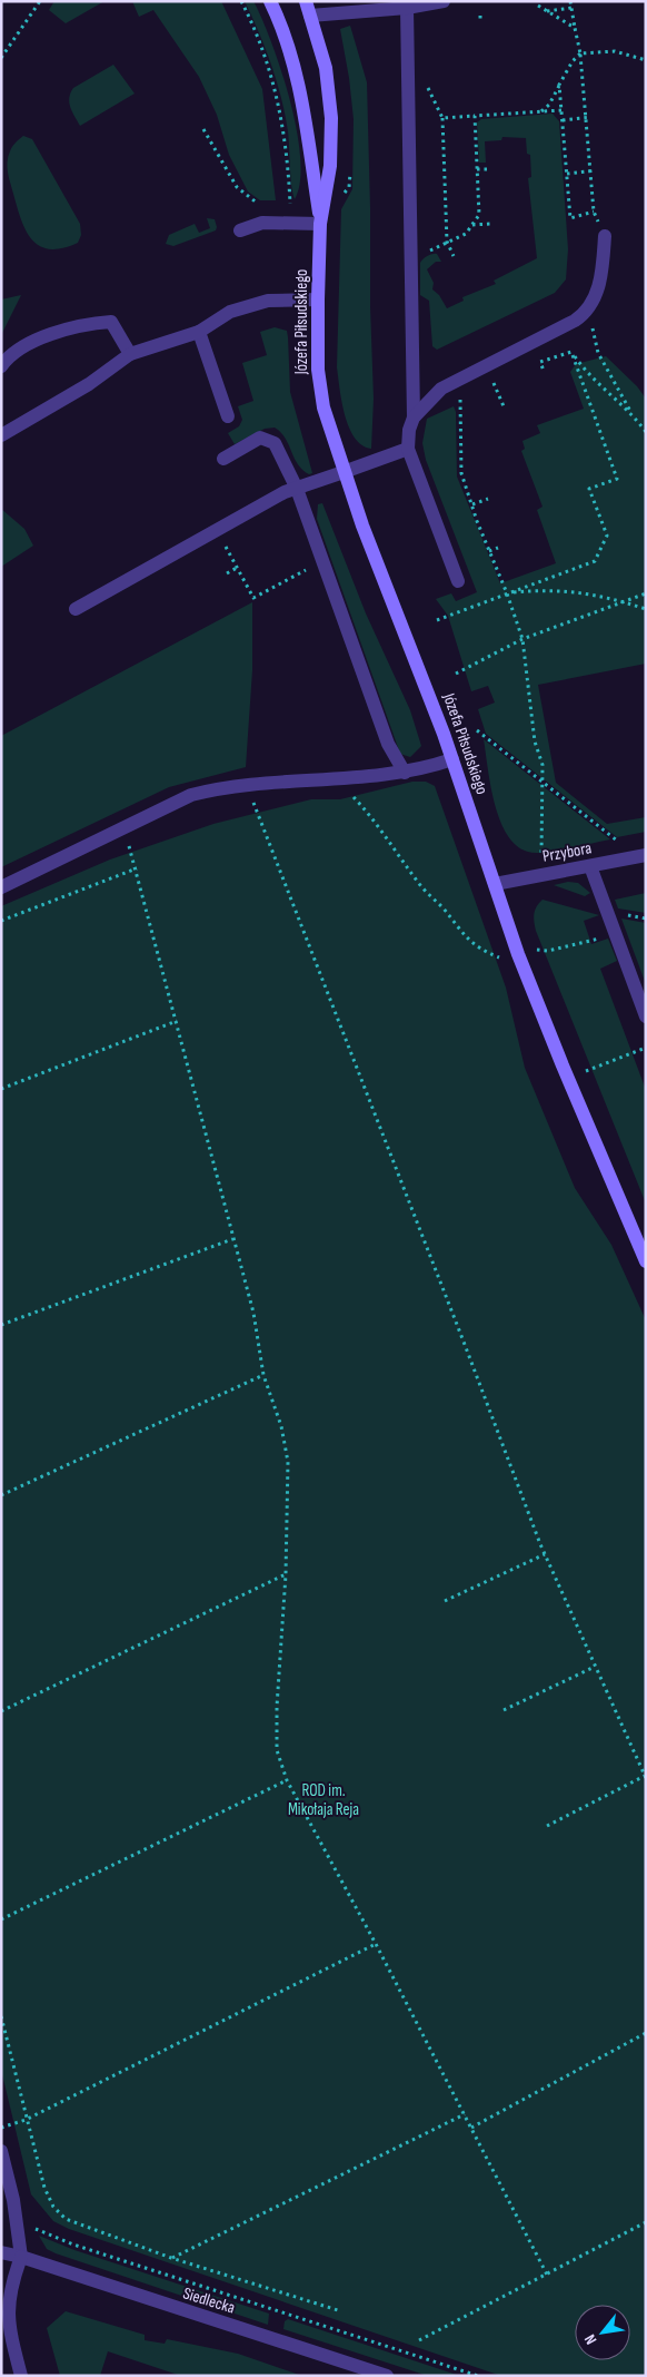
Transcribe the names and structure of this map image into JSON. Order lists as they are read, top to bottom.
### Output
{
  "streets": {
    "street": ["Józefa Piłsudskiego", "Przybora", "Siedlecka"]
  },
  "crossings": [
    ["Józefa Piłsudskiego", "Przybora"]
  ],
  "parks": ["ROD im. Mikołaja Reja"],
  "north": "bottom left"
}
